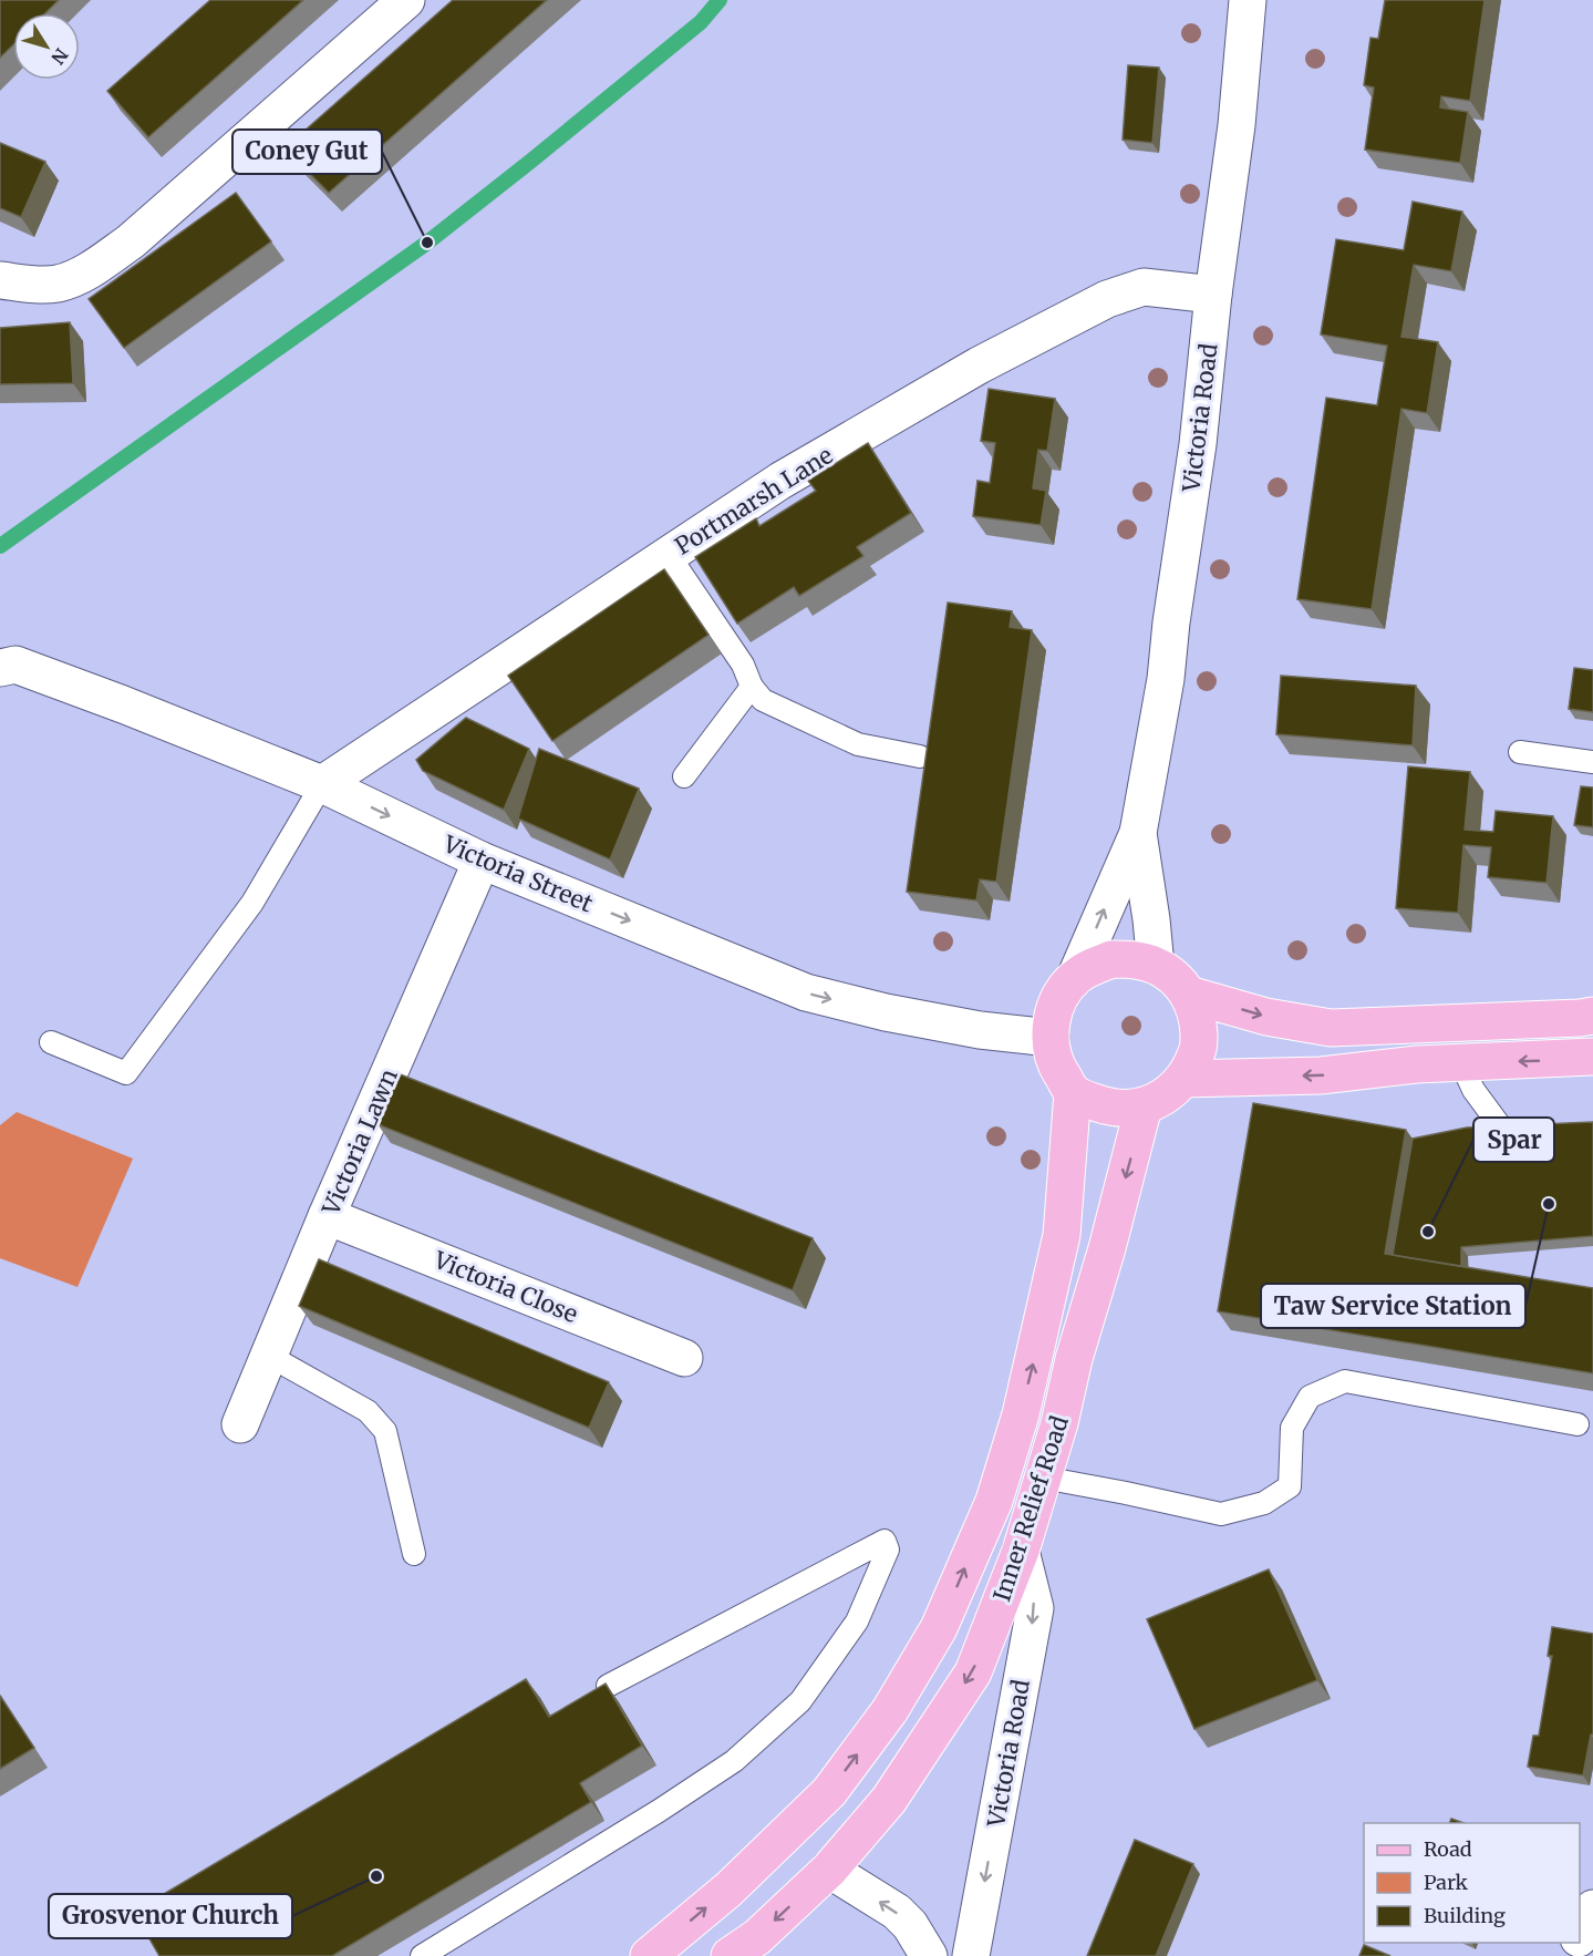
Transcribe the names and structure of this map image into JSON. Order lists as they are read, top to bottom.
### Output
{
  "streets": {
    "main road": ["Inner Relief Road"],
    "street": [
      "Victoria Road",
      "Portmarsh Lane",
      "Victoria Street",
      "Victoria Lawn",
      "Victoria Close"
    ]
  },
  "crossings": [
    ["Victoria Road", "Portmarsh Lane"],
    ["Victoria Road", "Victoria Street"],
    ["Victoria Road", "Inner Relief Road"],
    ["Portmarsh Lane", "Victoria Street"],
    ["Victoria Street", "Victoria Lawn"],
    ["Victoria Street", "Inner Relief Road"],
    ["Victoria Lawn", "Victoria Close"]
  ],
  "one_way": ["Victoria Street"],
  "places": [
    "Coney Gut",
    "Taw Service Station",
    "Spar",
    "Grosvenor Church"
  ],
  "legend": ["Road", "Park", "Building"],
  "north": "bottom right"
}
